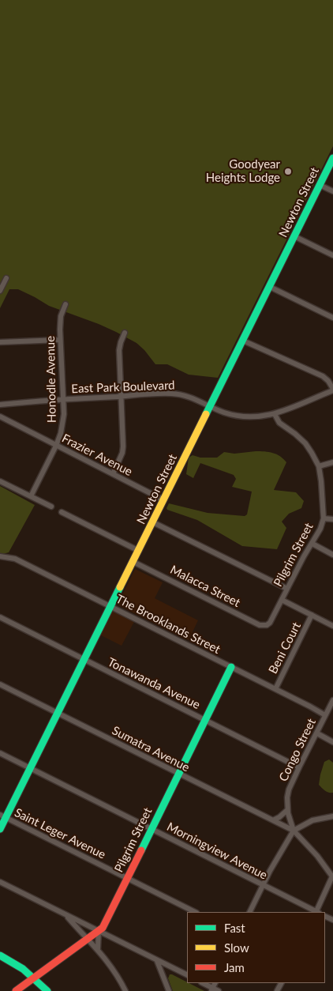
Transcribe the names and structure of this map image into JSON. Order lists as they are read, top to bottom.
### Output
{
  "streets": {
    "street": [
      "Newton Street",
      "Honodle Avenue",
      "East Park Boulevard",
      "Frazier Avenue",
      "Pilgrim Street",
      "Malacca Street",
      "The Brooklands Street",
      "Beni Court",
      "Tonawanda Avenue",
      "Sumatra Avenue",
      "Congo Street",
      "Saint Leger Avenue",
      "Morningview Avenue"
    ]
  },
  "crossings": [
    ["Newton Street", "East Park Boulevard"],
    ["Newton Street", "Frazier Avenue"],
    ["Newton Street", "Malacca Street"],
    ["Newton Street", "The Brooklands Street"],
    ["Newton Street", "Tonawanda Avenue"],
    ["Newton Street", "Sumatra Avenue"],
    ["Newton Street", "Saint Leger Avenue"],
    ["Newton Street", "Morningview Avenue"],
    ["Honodle Avenue", "East Park Boulevard"],
    ["Honodle Avenue", "Frazier Avenue"],
    ["East Park Boulevard", "Pilgrim Street"],
    ["Pilgrim Street", "Malacca Street"],
    ["Pilgrim Street", "The Brooklands Street"],
    ["Pilgrim Street", "Tonawanda Avenue"],
    ["Pilgrim Street", "Sumatra Avenue"],
    ["Pilgrim Street", "Saint Leger Avenue"],
    ["Pilgrim Street", "Morningview Avenue"],
    ["The Brooklands Street", "Beni Court"],
    ["The Brooklands Street", "Congo Street"],
    ["Tonawanda Avenue", "Congo Street"],
    ["Sumatra Avenue", "Congo Street"]
  ],
  "places": ["Goodyear Heights Lodge"],
  "legend": ["Fast", "Slow", "Jam"]
}
